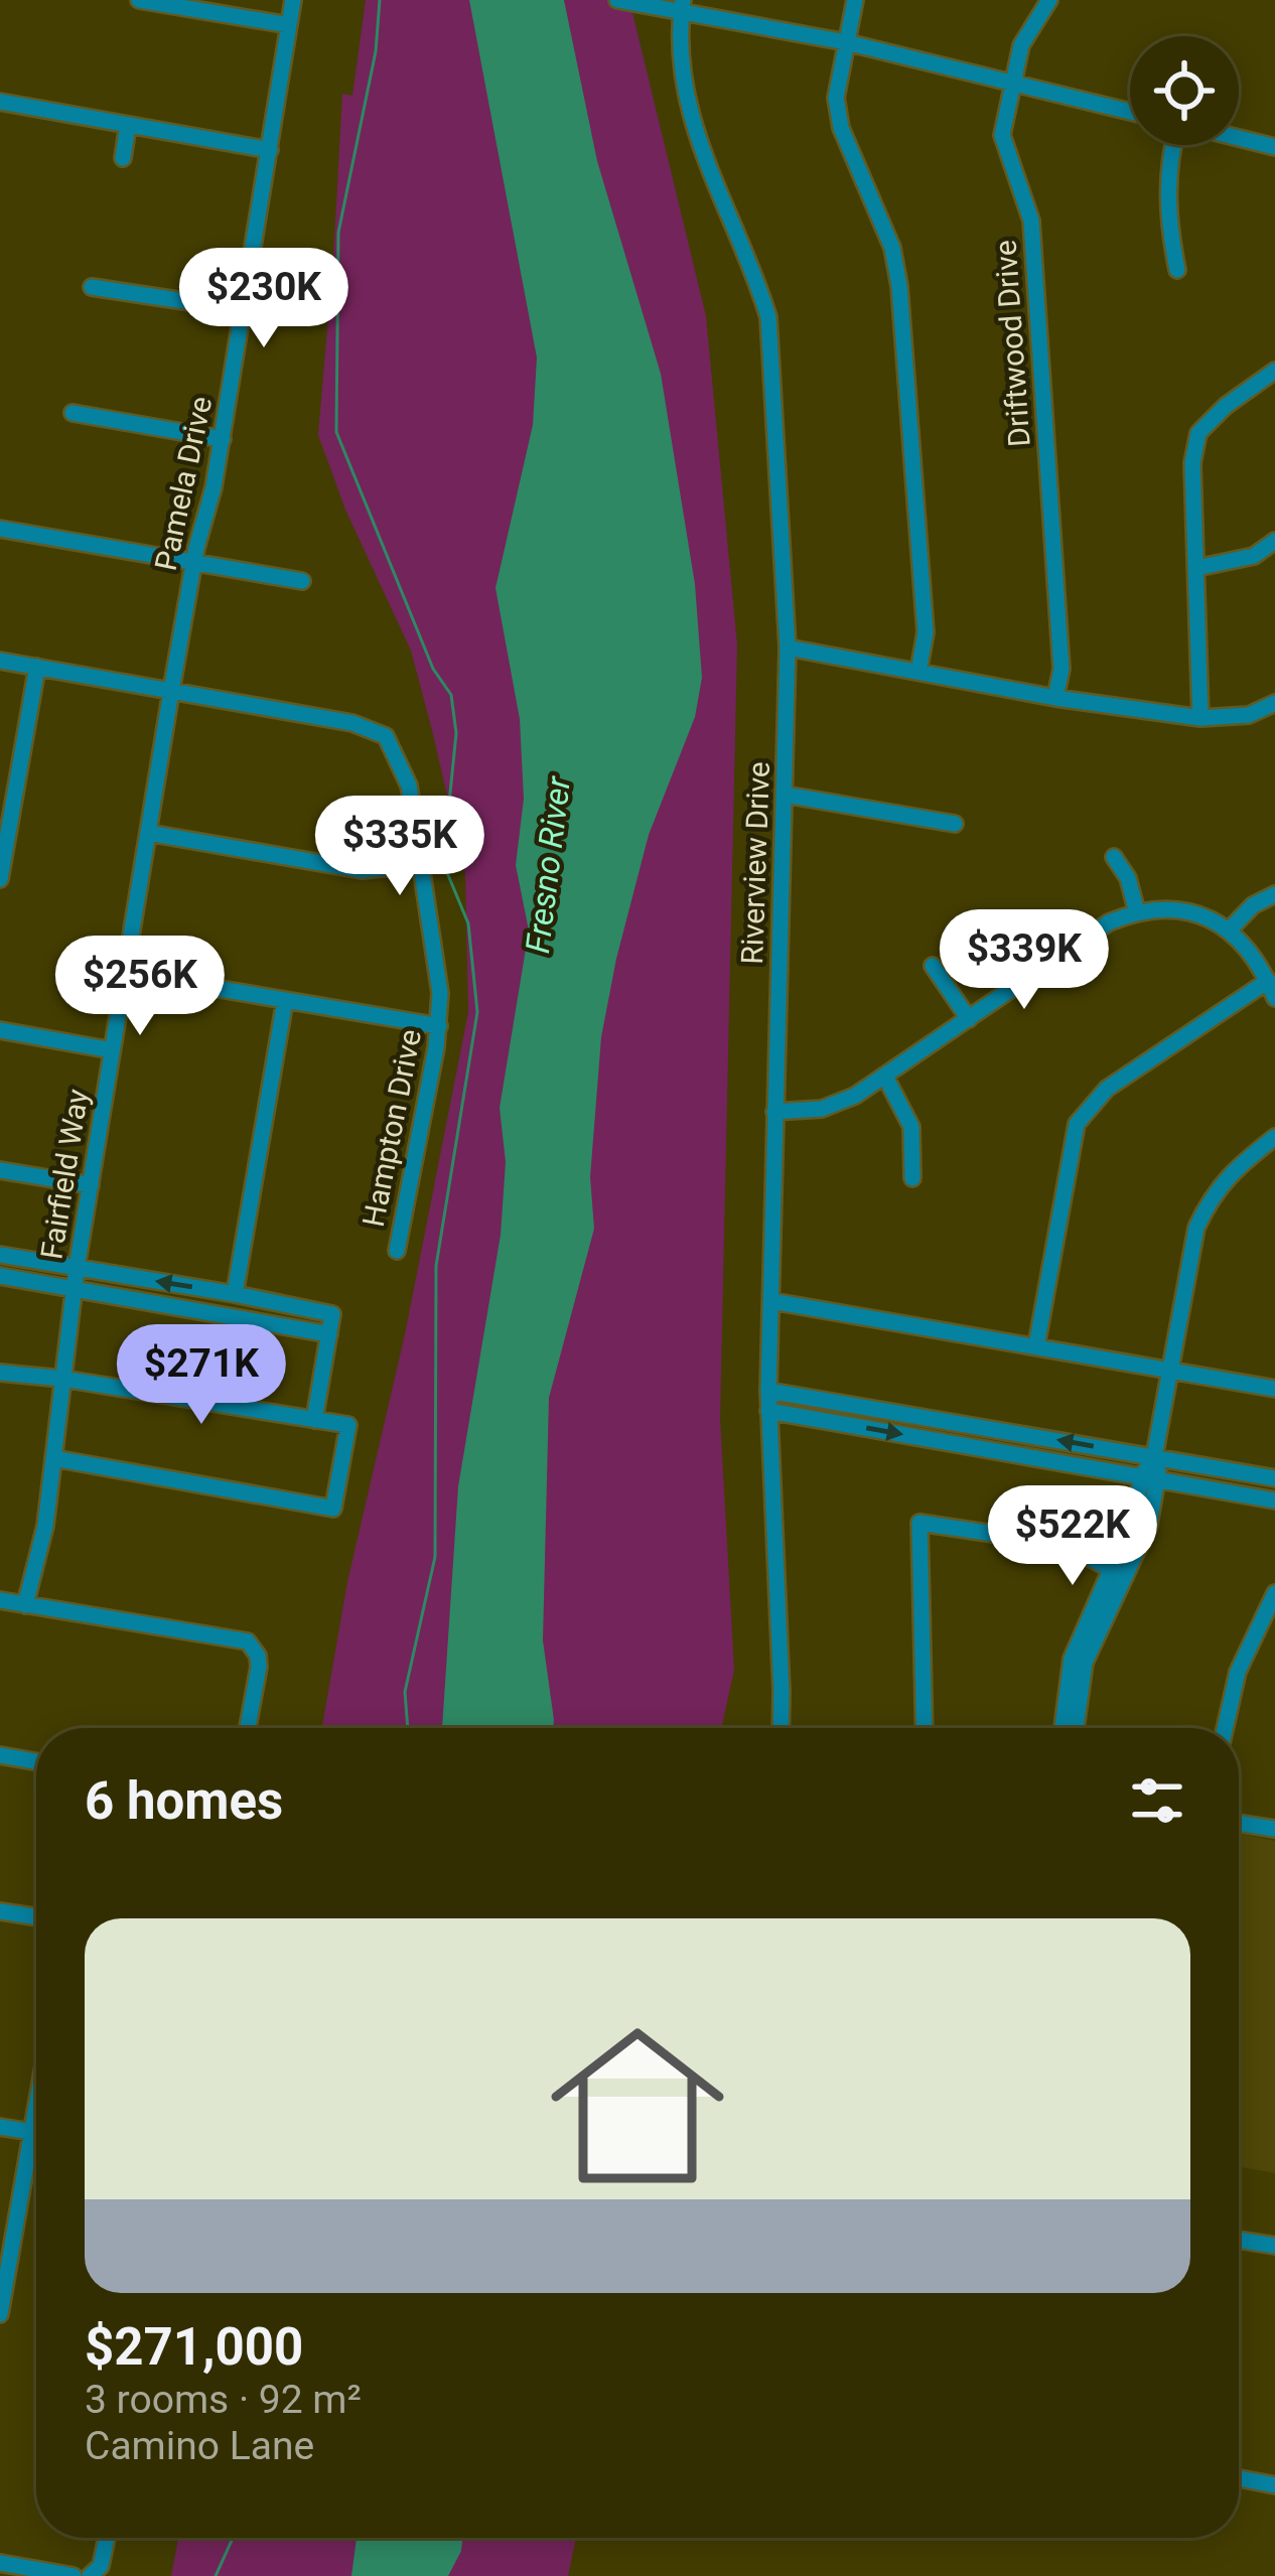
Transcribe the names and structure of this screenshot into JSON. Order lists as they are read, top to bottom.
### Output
{
  "streets": {
    "street": [
      "Driftwood Drive",
      "Pamela Drive",
      "Riverview Drive",
      "Hampton Drive",
      "Fairfield Way"
    ]
  },
  "crossings": [
    ["Pamela Drive", "Hampton Drive"],
    ["Pamela Drive", "Fairfield Way"],
    ["Hampton Drive", "Fairfield Way"]
  ],
  "water": ["Fresno River"],
  "page": {
    "price": [
      "$230K",
      "$335K",
      "$339K",
      "$256K",
      "$271K",
      "$522K"
    ],
    "heading": "6 homes",
    "list": [
      {
        "name": "$271,000",
        "note": "3 rooms · 92 m² · Camino Lane"
      }
    ]
  }
}
